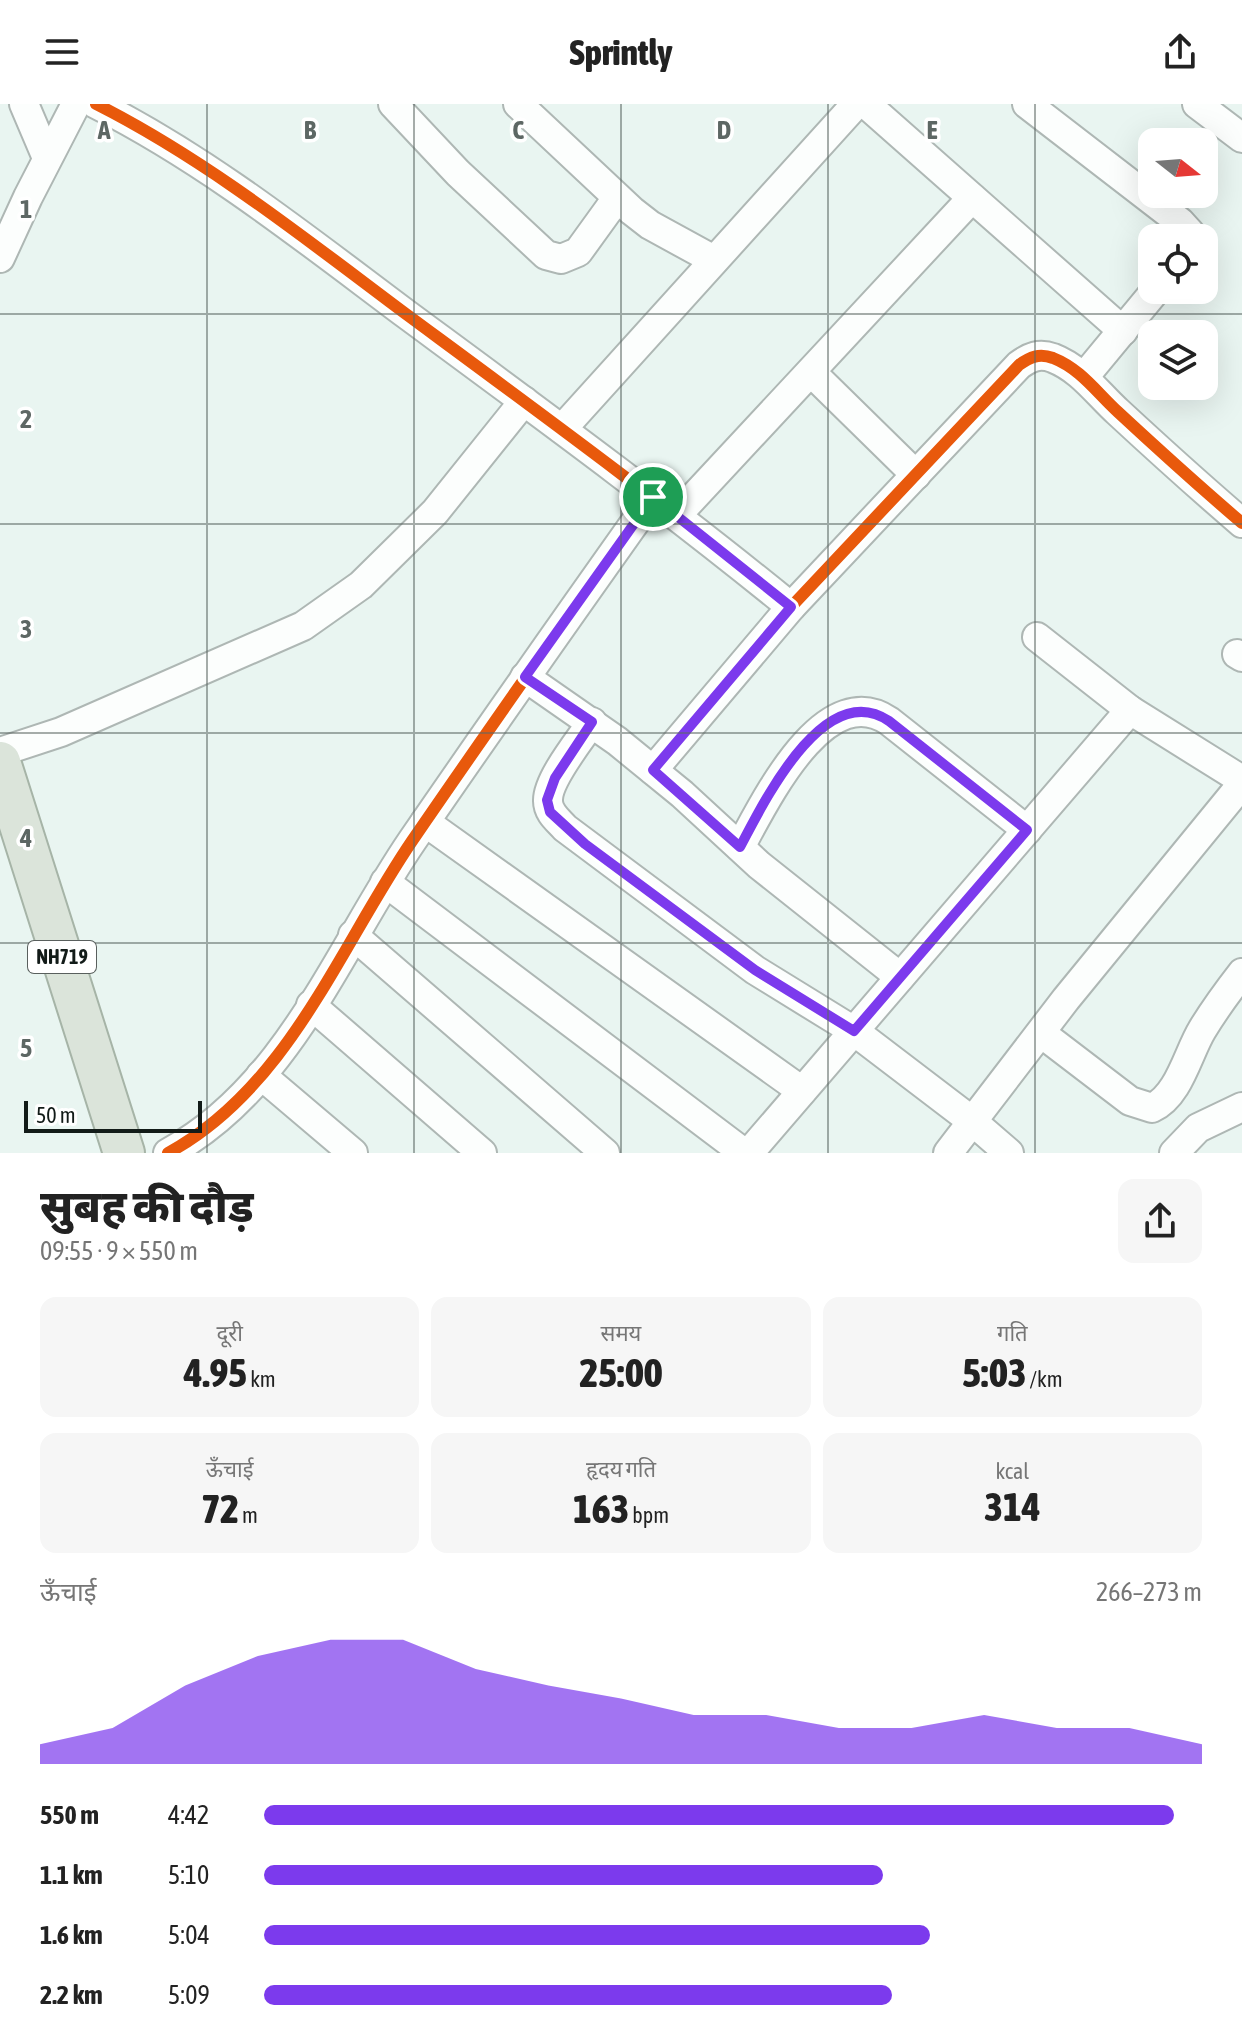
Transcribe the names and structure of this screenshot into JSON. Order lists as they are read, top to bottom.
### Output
{
  "streets": {
    "highway": ["NH719"]
  },
  "scale_bar": "50 m",
  "north": "right",
  "page": {
    "header": "Sprintly",
    "scale": "50 m",
    "heading": ["सुबह की दौड़", "09:55 · 9 × 550 m"],
    "stats": [
      ["दूरी", "4.95 km"],
      ["समय", "25:00"],
      ["गति", "5:03 /km"],
      ["ऊँचाई", "72 m"],
      ["हृदय गति", "163 bpm"],
      ["kcal", "314"]
    ],
    "chart": ["ऊँचाई", "266–273 m"],
    "list": [
      {
        "name": "550 m",
        "note": "4:42"
      },
      {
        "name": "1.1 km",
        "note": "5:10"
      },
      {
        "name": "1.6 km",
        "note": "5:04"
      },
      {
        "name": "2.2 km",
        "note": "5:09"
      }
    ]
  },
  "grid": {
    "columns": [
      "A",
      "B",
      "C",
      "D",
      "E"
    ],
    "rows": [
      "1",
      "2",
      "3",
      "4",
      "5"
    ]
  }
}
